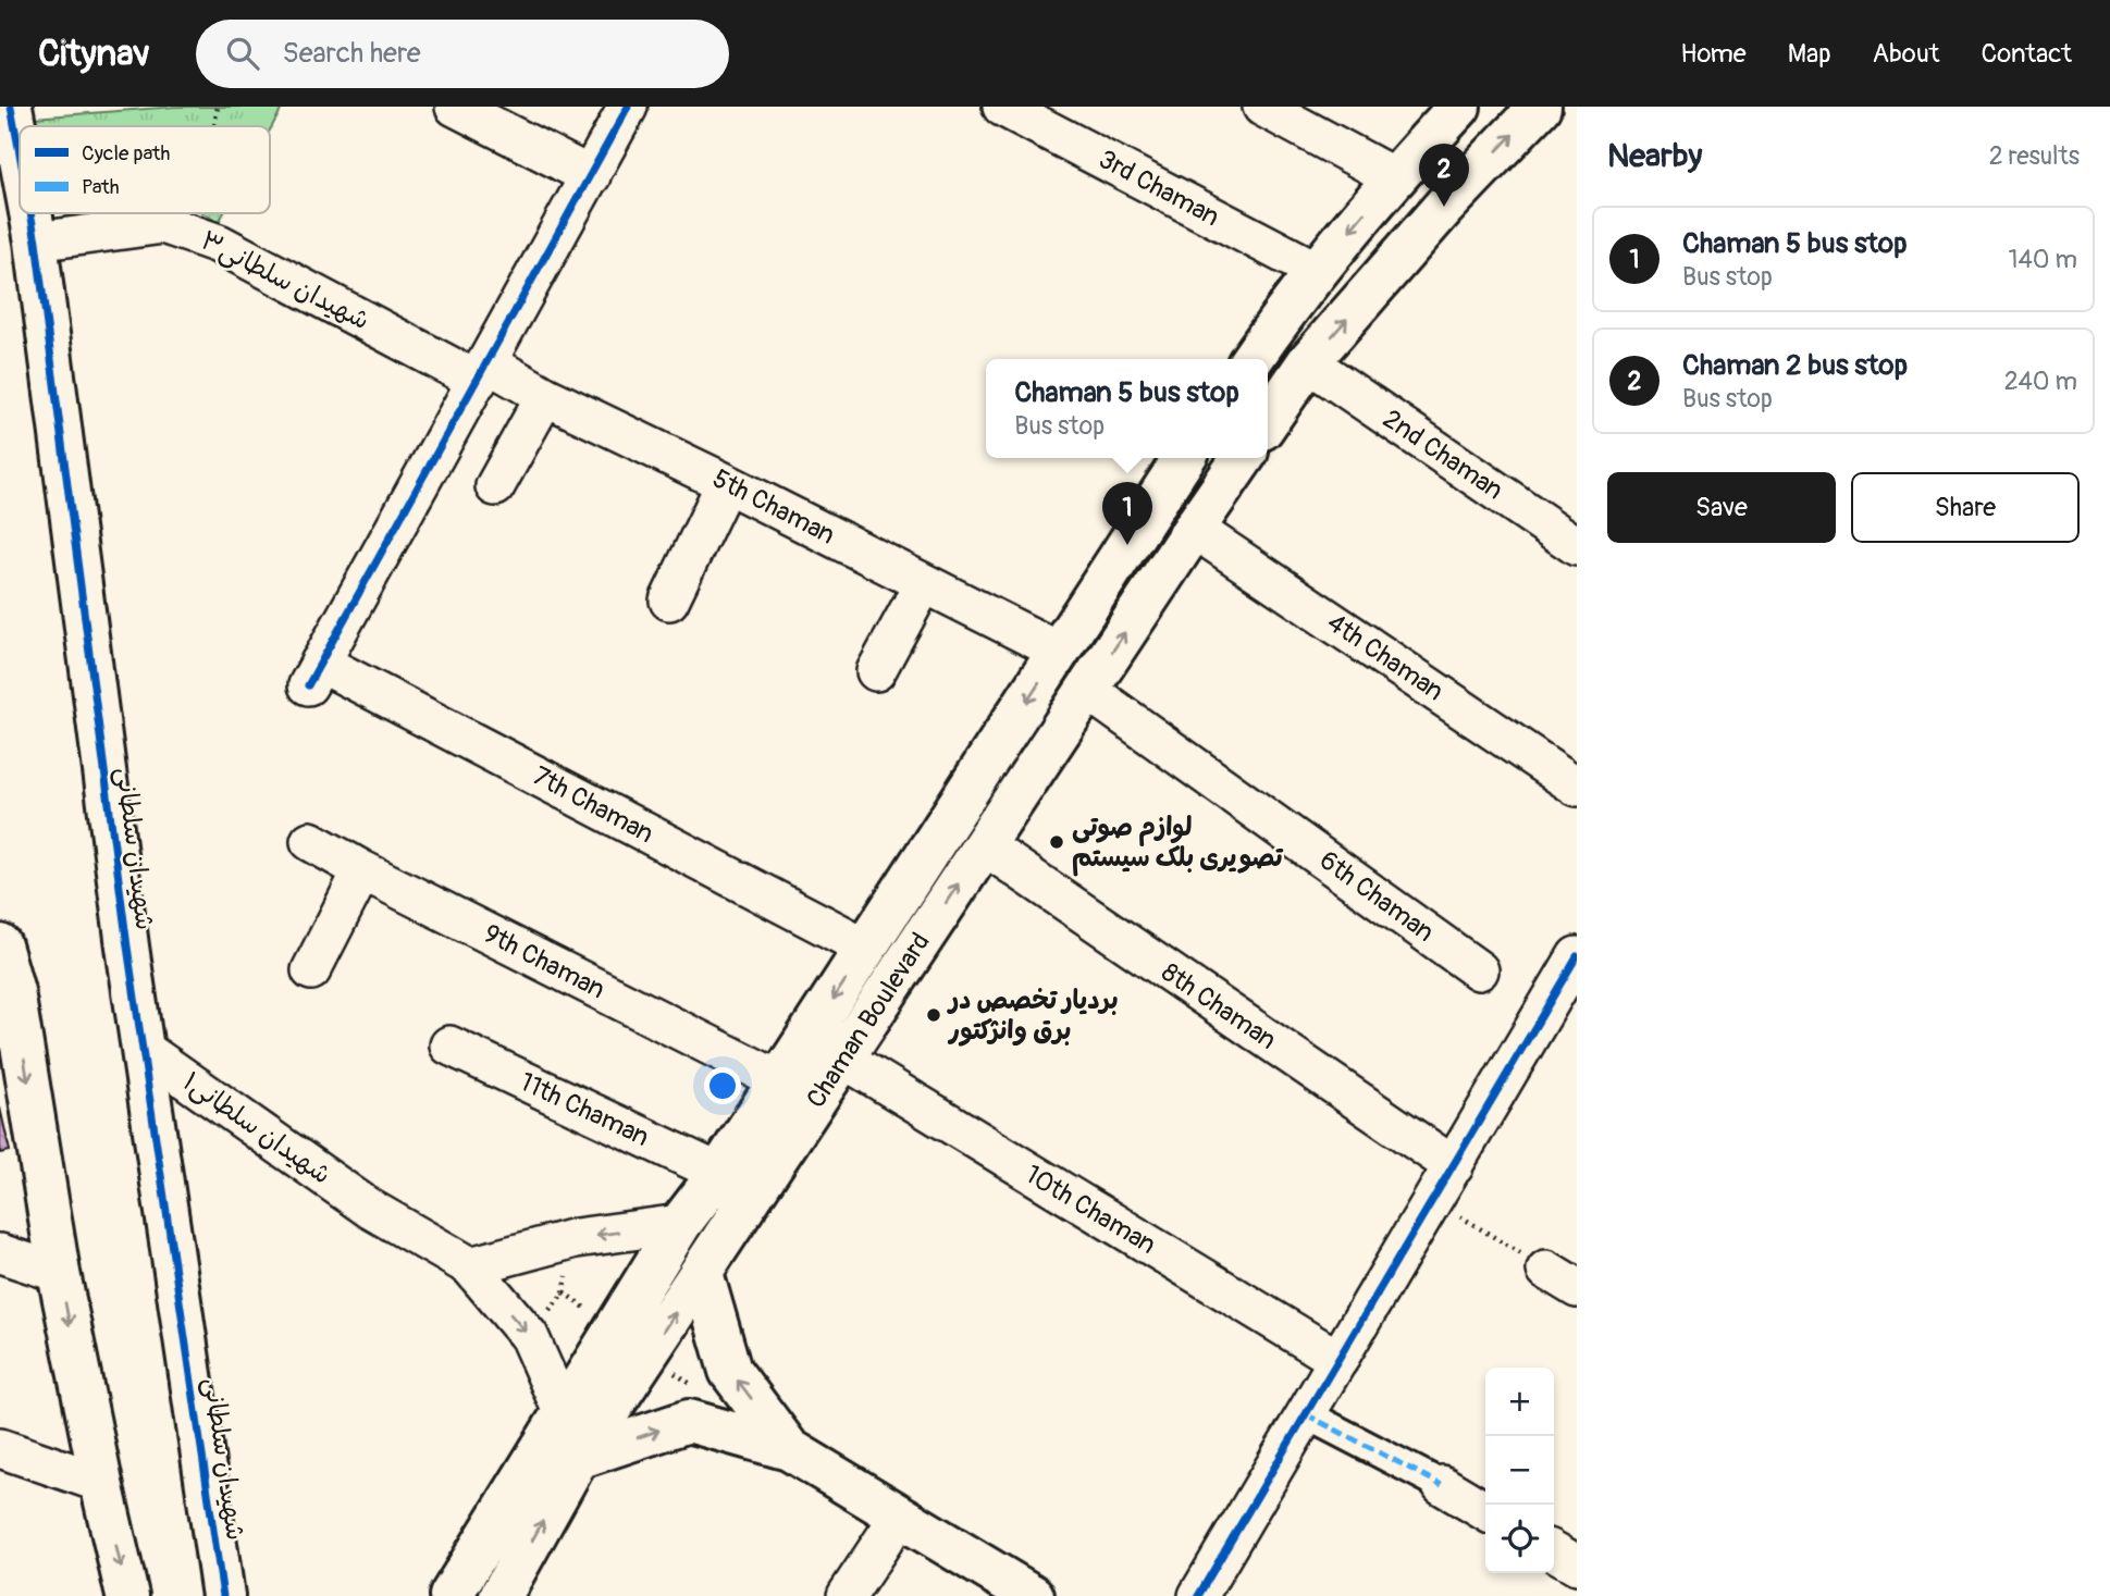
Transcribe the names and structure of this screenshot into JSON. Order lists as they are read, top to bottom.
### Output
{
  "streets": {
    "main road": ["شهیدان سلطانی", "Chaman Boulevard"],
    "street": [
      "3rd Chaman",
      "شهیدان سلطانی۳",
      "2nd Chaman",
      "5th Chaman",
      "4th Chaman",
      "7th Chaman",
      "6th Chaman",
      "9th Chaman",
      "8th Chaman",
      "11th Chaman",
      "شهیدان سلطانی۱",
      "10th Chaman"
    ]
  },
  "crossings": [
    ["شهیدان سلطانی۳", "5th Chaman"],
    ["شهیدان سلطانی۳", "7th Chaman"],
    ["شهیدان سلطانی۳", "شهیدان سلطانی"],
    ["5th Chaman", "7th Chaman"],
    ["5th Chaman", "Chaman Boulevard"],
    ["4th Chaman", "Chaman Boulevard"],
    ["7th Chaman", "Chaman Boulevard"],
    ["شهیدان سلطانی", "شهیدان سلطانی۱"],
    ["6th Chaman", "Chaman Boulevard"],
    ["9th Chaman", "Chaman Boulevard"],
    ["8th Chaman", "Chaman Boulevard"],
    ["Chaman Boulevard", "11th Chaman"],
    ["Chaman Boulevard", "شهیدان سلطانی۱"],
    ["Chaman Boulevard", "10th Chaman"]
  ],
  "places": ["لوازم صوتی تصویری بلک سیستم", "بردیار تخصص در برق وانژکتور"],
  "legend": ["Cycle path", "Path"],
  "page": {
    "header": "Citynav",
    "search": "Search here",
    "nav": [
      "Home",
      "Map",
      "About",
      "Contact"
    ],
    "heading": ["Nearby", "2 results"],
    "pins": ["2", "1"],
    "list": [
      {
        "mark": "1",
        "name": "Chaman 5 bus stop",
        "note": "Bus stop",
        "value": "140 m"
      },
      {
        "mark": "2",
        "name": "Chaman 2 bus stop",
        "note": "Bus stop",
        "value": "240 m"
      }
    ],
    "popup": ["Chaman 5 bus stop", "Bus stop"],
    "buttons": ["Save", "Share"],
    "map_buttons": ["+", "−"]
  }
}
